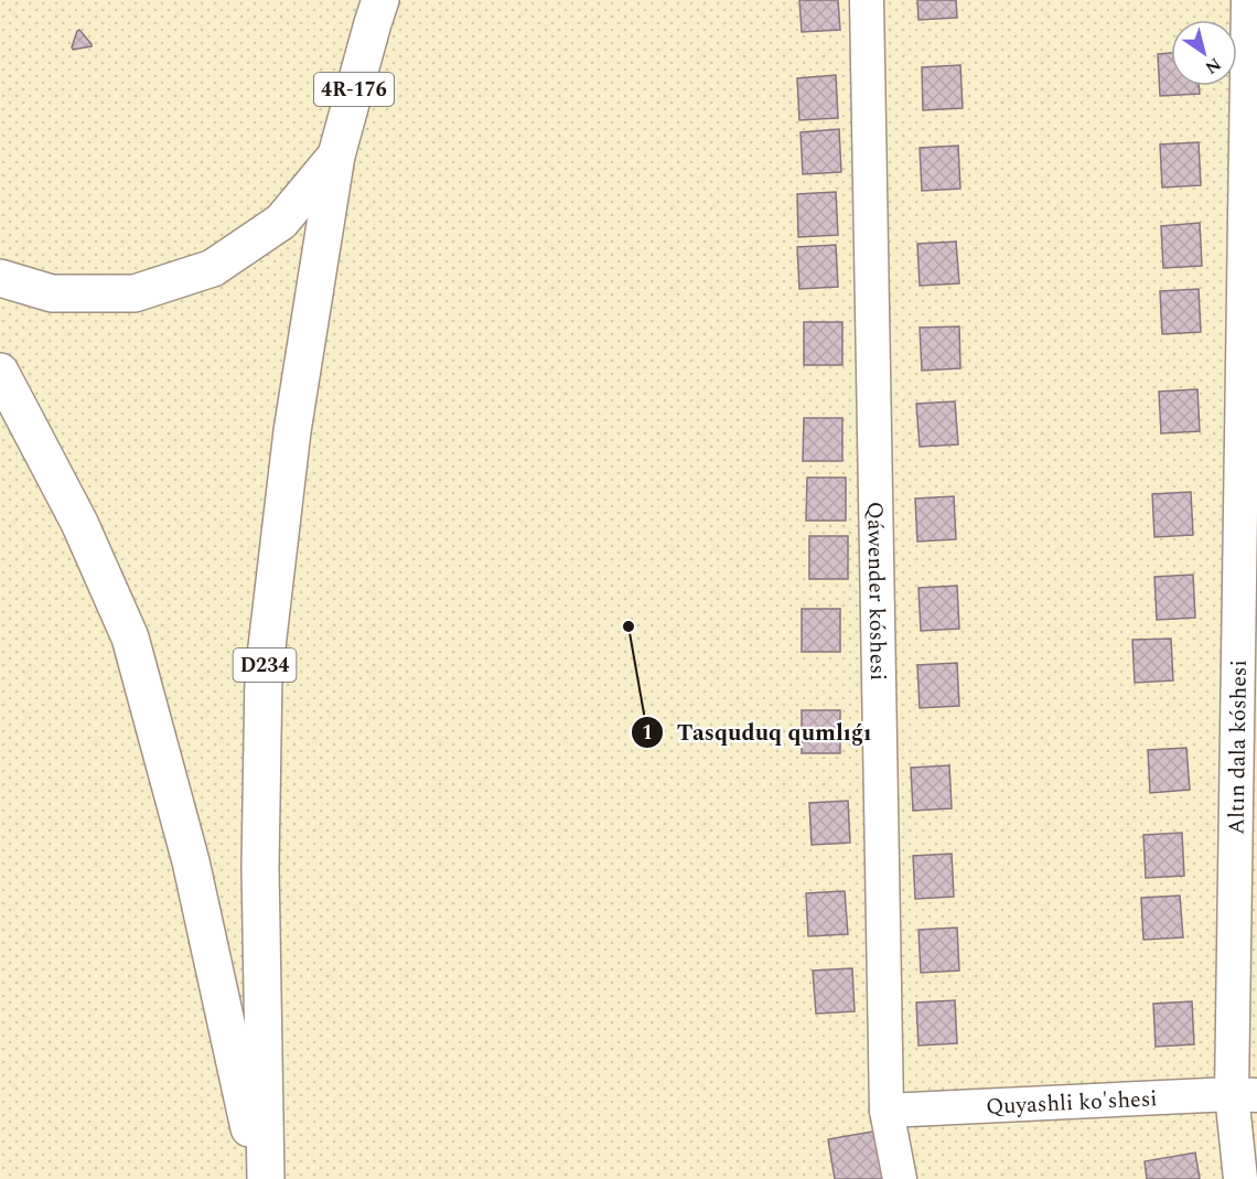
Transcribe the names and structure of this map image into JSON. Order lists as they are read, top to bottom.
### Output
{
  "streets": {
    "main road": ["4R-176", "D234"],
    "street": ["Qáwender kóshesi", "Altın dala kóshesi", "Quyashli ko'shesi"]
  },
  "crossings": [
    ["4R-176", "D234"],
    ["Qáwender kóshesi", "Quyashli ko'shesi"],
    ["Altın dala kóshesi", "Quyashli ko'shesi"]
  ],
  "places": ["Tasquduq qumlıǵı"],
  "north": "bottom right"
}
